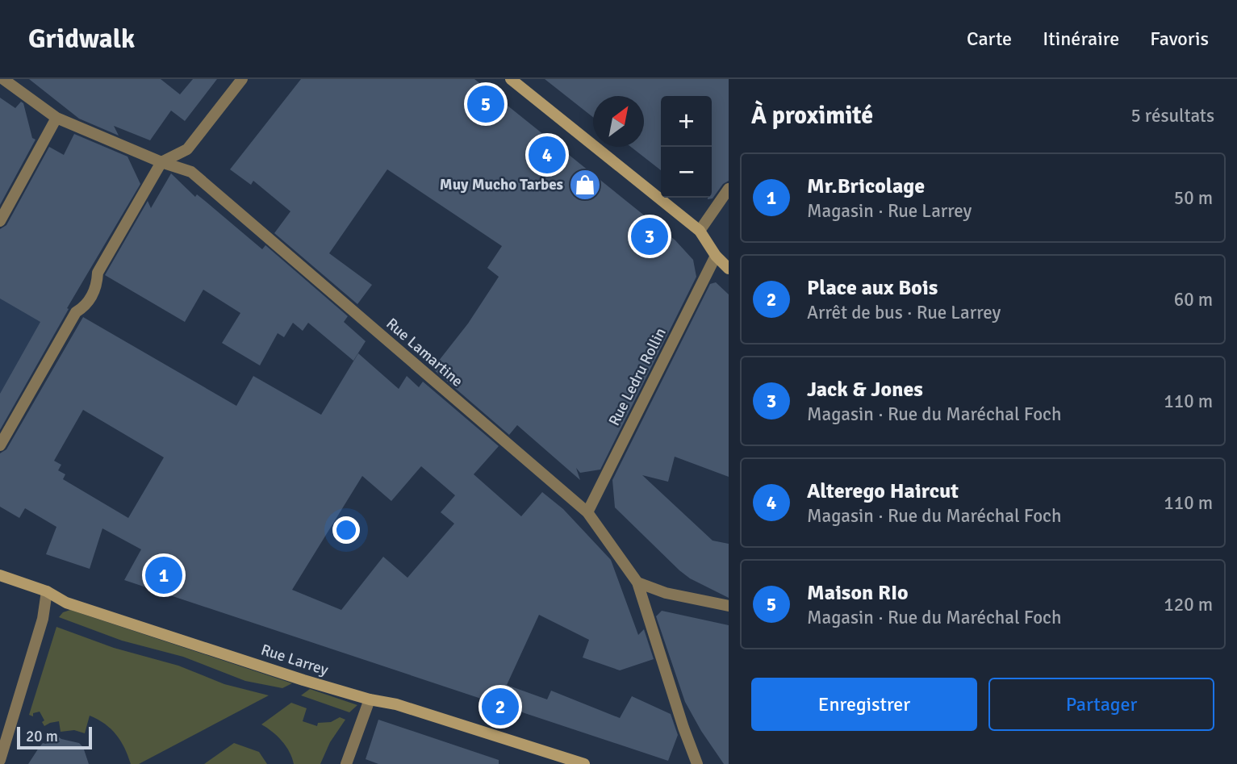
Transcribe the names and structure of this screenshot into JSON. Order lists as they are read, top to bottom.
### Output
{
  "streets": {
    "street": ["Rue Lamartine", "Rue Ledru Rollin", "Rue Larrey"]
  },
  "crossings": [
    ["Rue Lamartine", "Rue Ledru Rollin"]
  ],
  "places": {
    "shop": ["Muy Mucho Tarbes"]
  },
  "scale_bar": "20 m",
  "north": "top right",
  "page": {
    "header": "Gridwalk",
    "nav": ["Carte", "Itinéraire", "Favoris"],
    "heading": ["À proximité", "5 résultats"],
    "pins": [
      "5",
      "4",
      "3",
      "1",
      "2"
    ],
    "map_buttons": ["+", "−"],
    "list": [
      {
        "mark": "1",
        "name": "Mr.Bricolage",
        "note": "Magasin · Rue Larrey",
        "value": "50 m"
      },
      {
        "mark": "2",
        "name": "Place aux Bois",
        "note": "Arrêt de bus · Rue Larrey",
        "value": "60 m"
      },
      {
        "mark": "3",
        "name": "Jack & Jones",
        "note": "Magasin · Rue du Maréchal Foch",
        "value": "110 m"
      },
      {
        "mark": "4",
        "name": "Alterego Haircut",
        "note": "Magasin · Rue du Maréchal Foch",
        "value": "110 m"
      },
      {
        "mark": "5",
        "name": "Maison RIo",
        "note": "Magasin · Rue du Maréchal Foch",
        "value": "120 m"
      }
    ],
    "buttons": ["Enregistrer", "Partager"],
    "scale": "20 m"
  }
}
